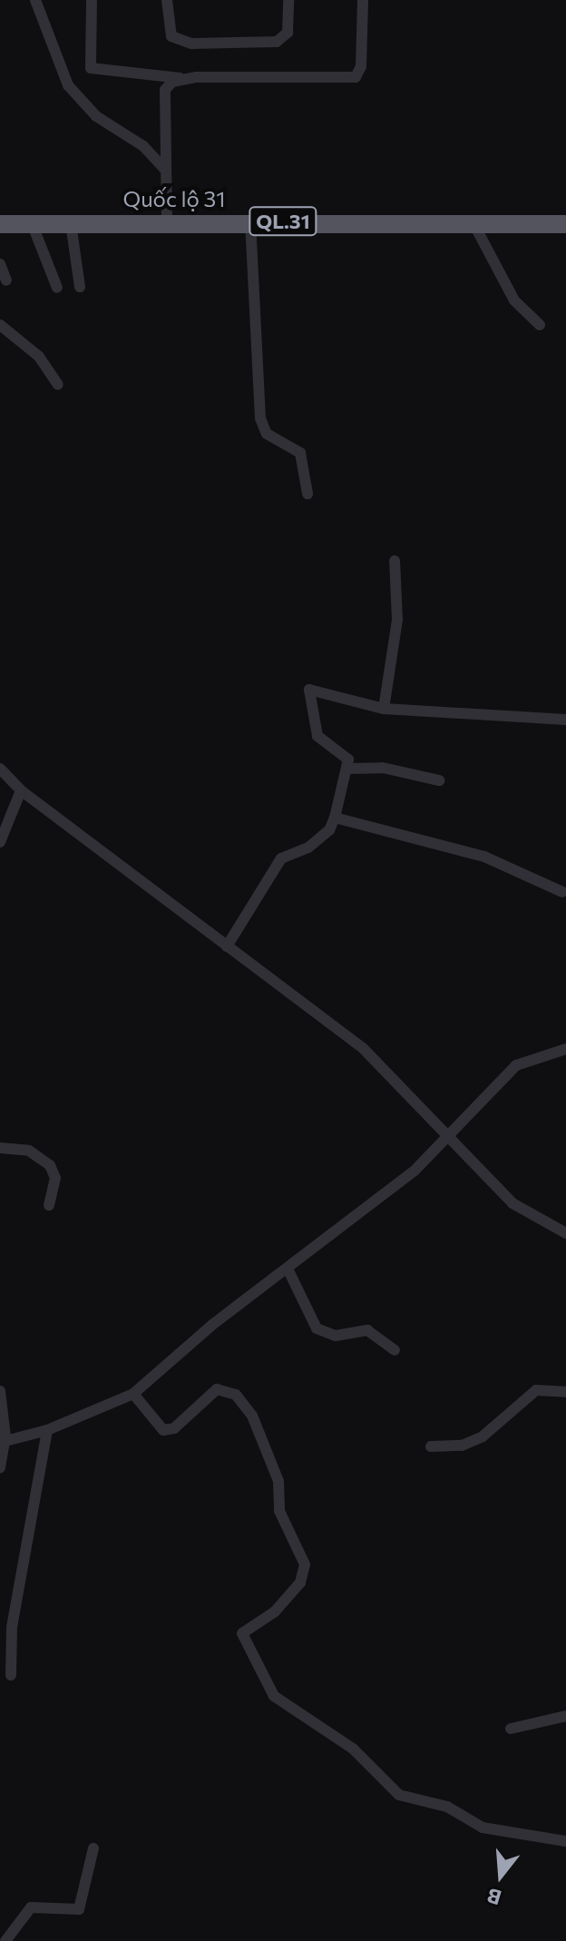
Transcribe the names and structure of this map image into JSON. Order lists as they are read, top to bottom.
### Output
{
  "streets": {
    "highway": ["Quốc lộ 31", "QL.31"]
  },
  "north": "bottom"
}
